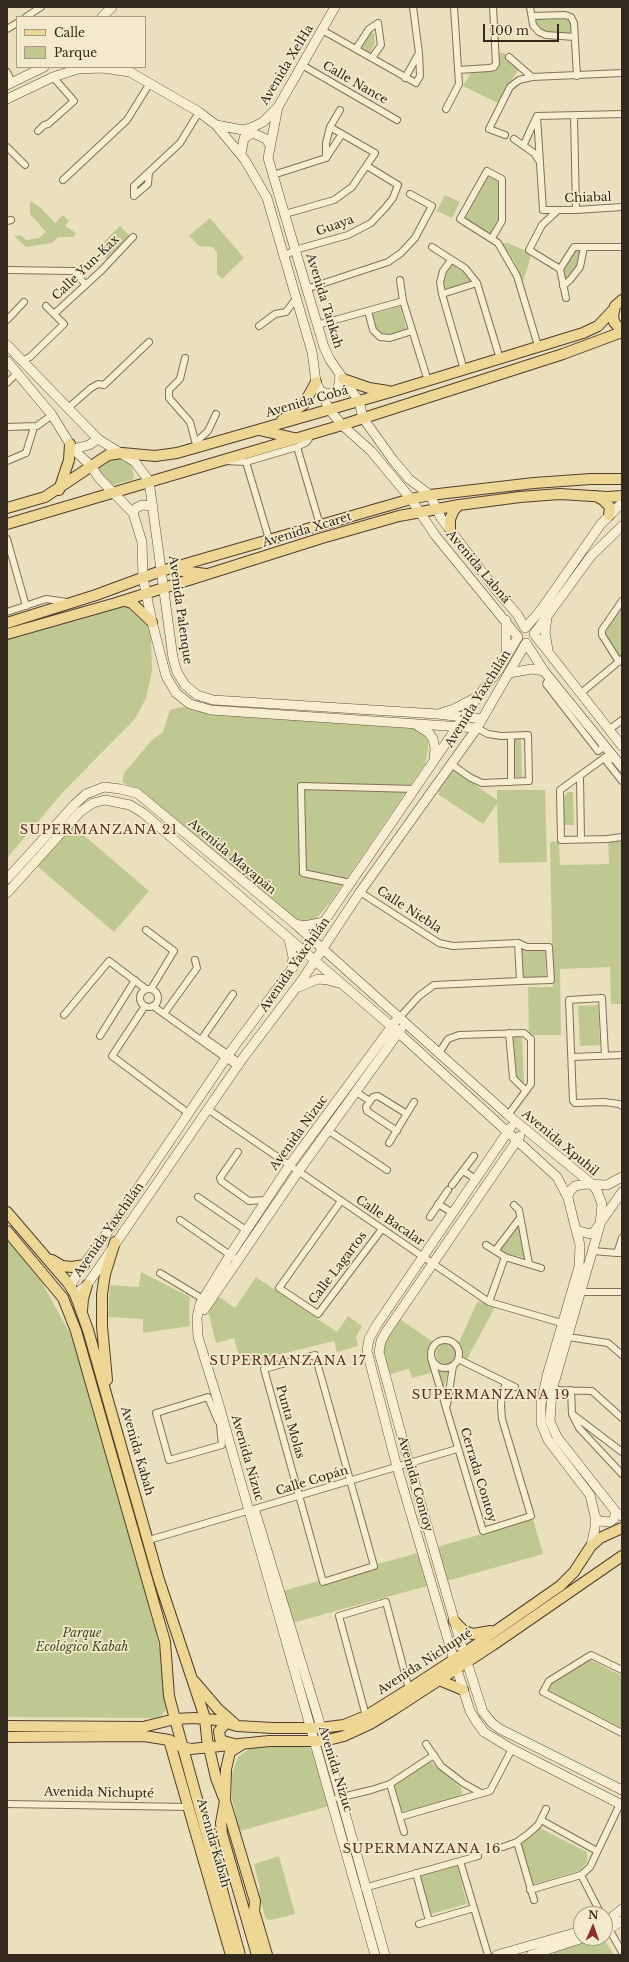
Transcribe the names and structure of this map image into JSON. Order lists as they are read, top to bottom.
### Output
{
  "streets": {
    "main road": [
      "Avenida Cobá",
      "Avenida Xcaret",
      "Avenida Kabah",
      "Avenida Nichupté"
    ],
    "street": [
      "Avenida XelHa",
      "Calle Nance",
      "Chiabal",
      "Guaya",
      "Calle Yun-Kax",
      "Avenida Tankah",
      "Avenida Labná",
      "Avenida Palenque",
      "Avenida Yaxchilán",
      "Avenida Mayapán",
      "Calle Niebla",
      "Avenida Nizuc",
      "Avenida Xpuhil",
      "Calle Bacalar",
      "Calle Lagartos",
      "Punta Molas",
      "Cerrada Contoy",
      "Calle Copán",
      "Avenida Contoy"
    ]
  },
  "crossings": [
    ["Avenida XelHa", "Calle Nance"],
    ["Avenida XelHa", "Avenida Tankah"],
    ["Guaya", "Avenida Tankah"],
    ["Avenida Tankah", "Avenida Cobá"],
    ["Avenida Tankah", "Avenida Xcaret"],
    ["Avenida Tankah", "Avenida Labná"],
    ["Avenida Cobá", "Avenida Palenque"],
    ["Avenida Xcaret", "Avenida Labná"],
    ["Avenida Xcaret", "Avenida Palenque"],
    ["Avenida Labná", "Avenida Yaxchilán"],
    ["Avenida Palenque", "Avenida Yaxchilán"],
    ["Avenida Yaxchilán", "Avenida Mayapán"],
    ["Avenida Yaxchilán", "Calle Niebla"],
    ["Avenida Yaxchilán", "Avenida Xpuhil"],
    ["Avenida Yaxchilán", "Calle Bacalar"],
    ["Avenida Yaxchilán", "Avenida Kabah"],
    ["Avenida Mayapán", "Avenida Xpuhil"],
    ["Calle Niebla", "Avenida Nizuc"],
    ["Calle Niebla", "Avenida Xpuhil"],
    ["Avenida Nizuc", "Avenida Xpuhil"],
    ["Avenida Nizuc", "Calle Bacalar"],
    ["Avenida Nizuc", "Calle Copán"],
    ["Avenida Nizuc", "Avenida Nichupté"],
    ["Avenida Xpuhil", "Calle Bacalar"],
    ["Avenida Xpuhil", "Avenida Contoy"],
    ["Avenida Xpuhil", "Avenida Nichupté"],
    ["Calle Bacalar", "Calle Lagartos"],
    ["Calle Bacalar", "Avenida Contoy"],
    ["Punta Molas", "Calle Copán"],
    ["Avenida Kabah", "Calle Copán"],
    ["Avenida Kabah", "Avenida Nichupté"],
    ["Cerrada Contoy", "Calle Copán"],
    ["Calle Copán", "Avenida Contoy"],
    ["Avenida Contoy", "Avenida Nichupté"]
  ],
  "districts": [
    "SUPERMANZANA 21",
    "SUPERMANZANA 17",
    "SUPERMANZANA 19",
    "SUPERMANZANA 16"
  ],
  "parks": ["Parque Ecológico Kabah"],
  "legend": ["Calle", "Parque"],
  "scale_bar": "100 m",
  "north": "top"
}
